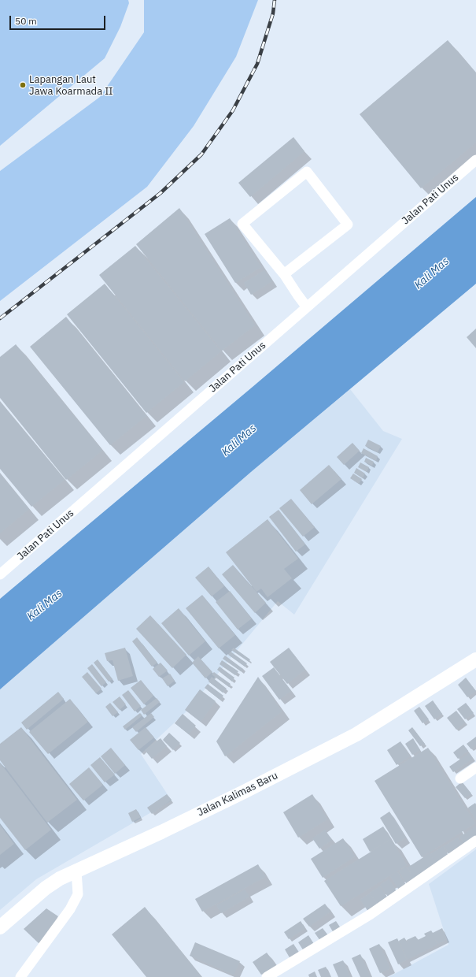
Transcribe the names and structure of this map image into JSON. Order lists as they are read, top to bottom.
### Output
{
  "streets": {
    "street": ["Jalan Pati Unus", "Jalan Kalimas Baru"]
  },
  "water": ["Kali Mas"],
  "places": ["Lapangan Laut Jawa Koarmada II"],
  "scale_bar": "50 m"
}
